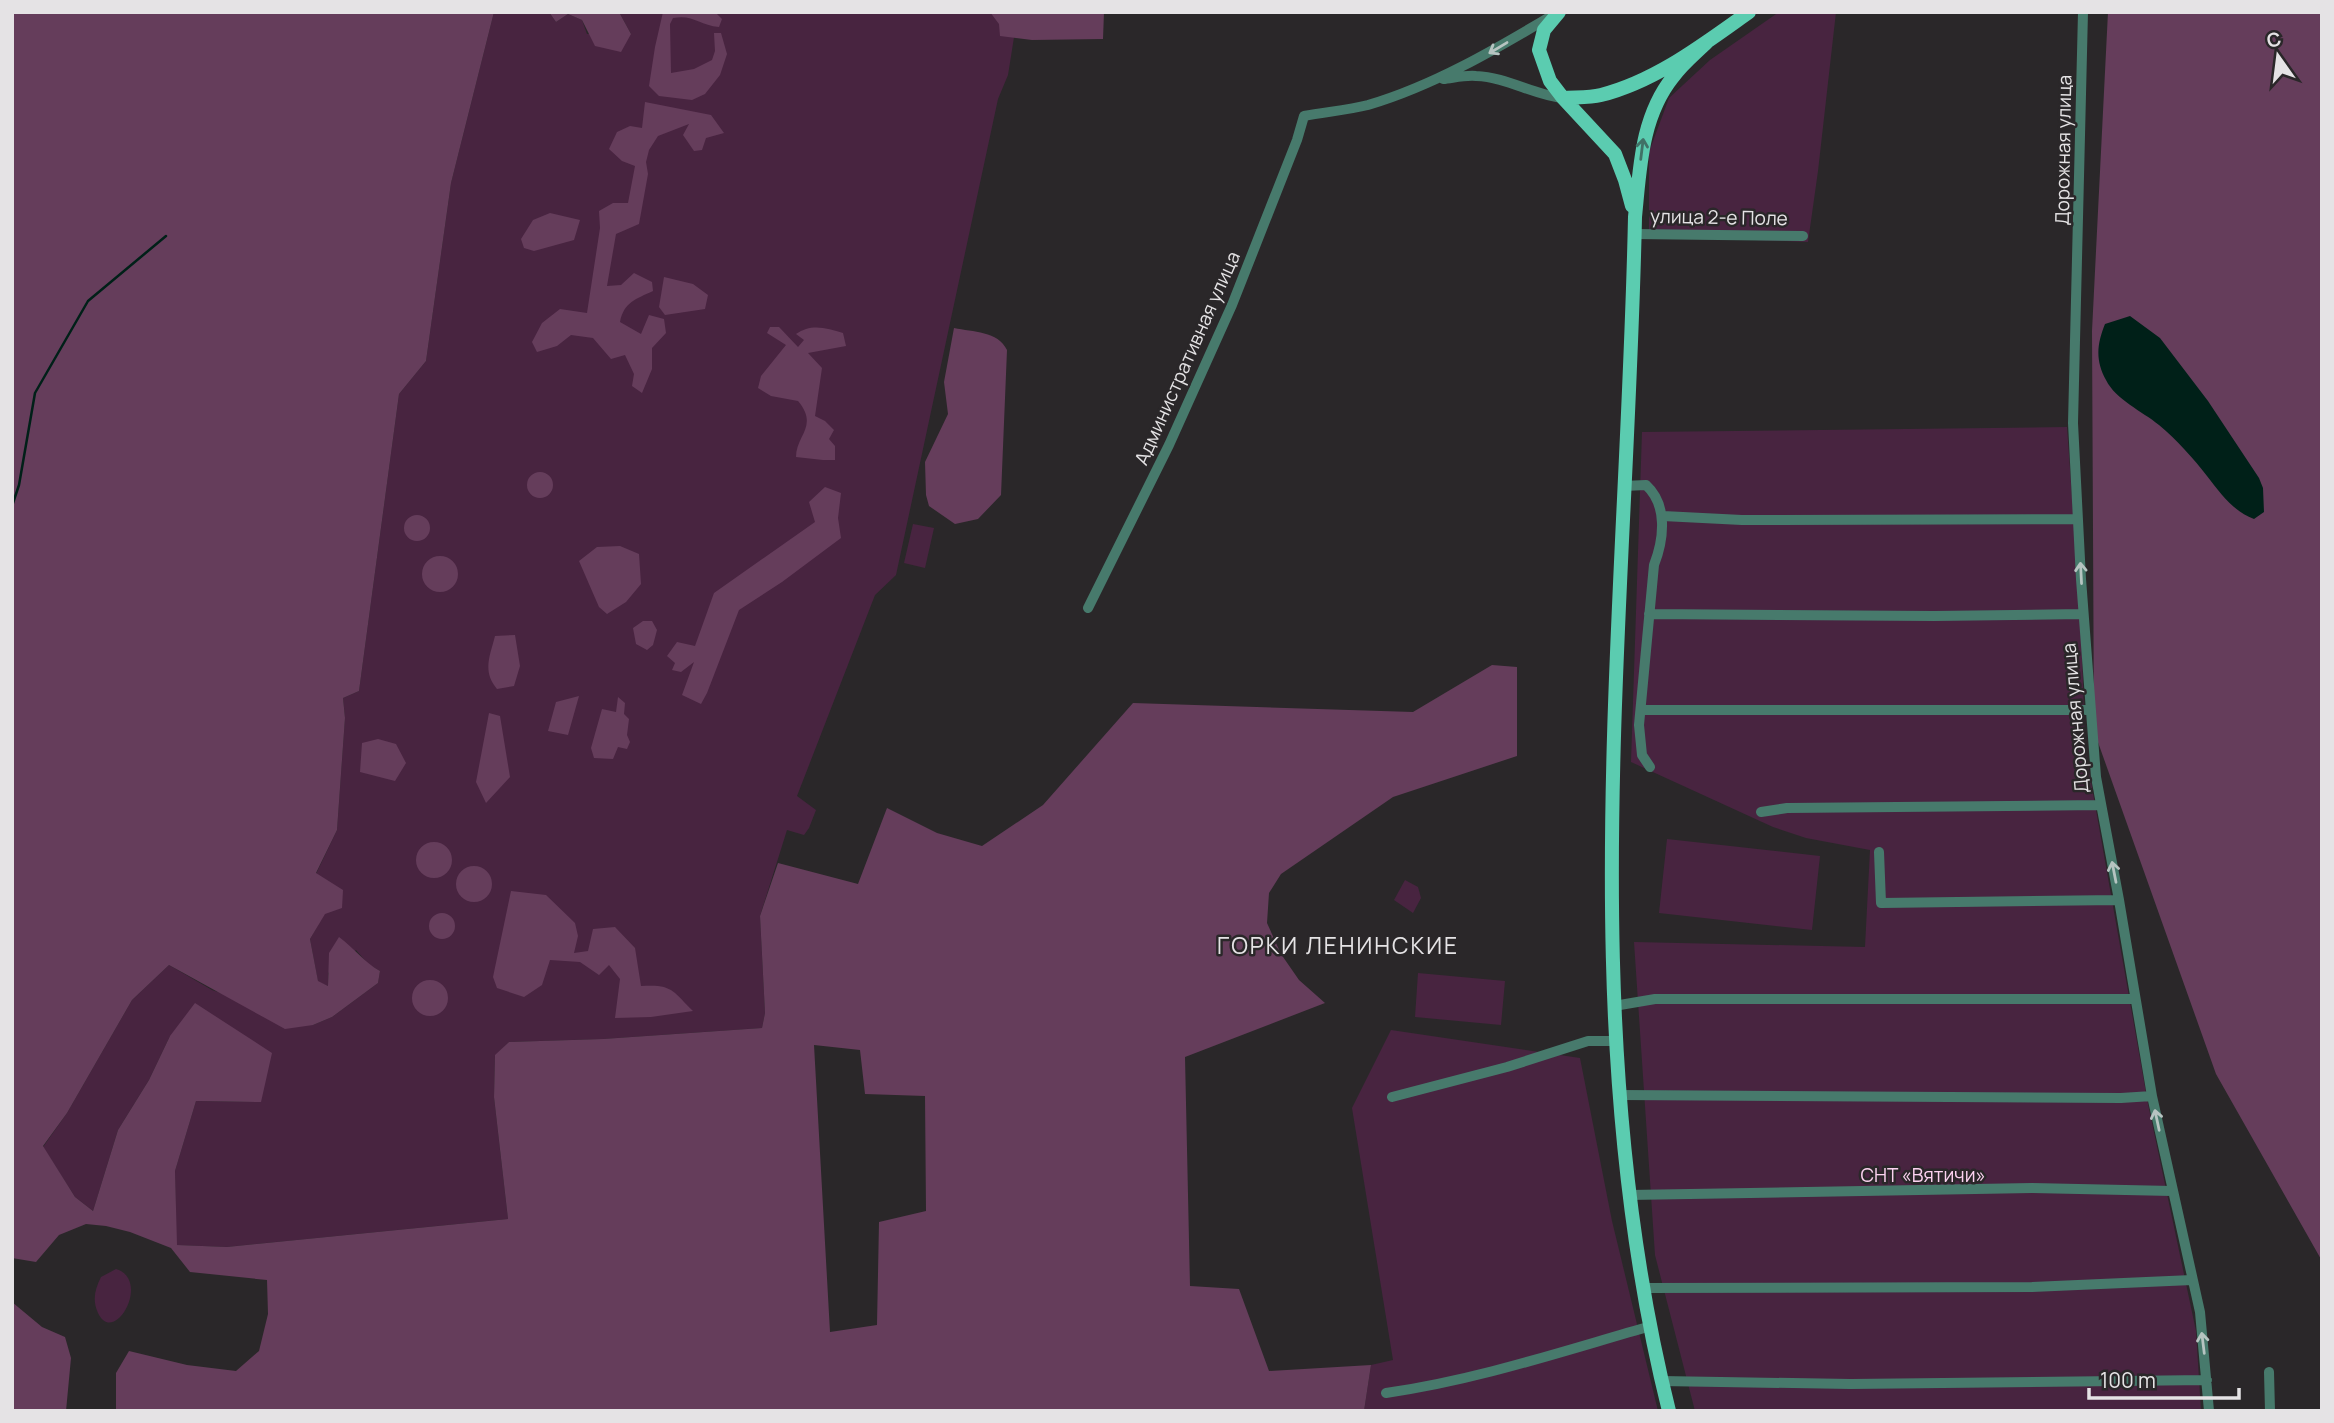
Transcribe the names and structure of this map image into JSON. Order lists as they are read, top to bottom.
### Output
{
  "streets": {
    "street": ["Дорожная улица", "улица 2-е Поле", "Административная улица"]
  },
  "districts": ["ГОРКИ ЛЕНИНСКИЕ"],
  "parks": ["СНТ «Вятичи»"],
  "scale_bar": "100 m",
  "north": "top"
}
